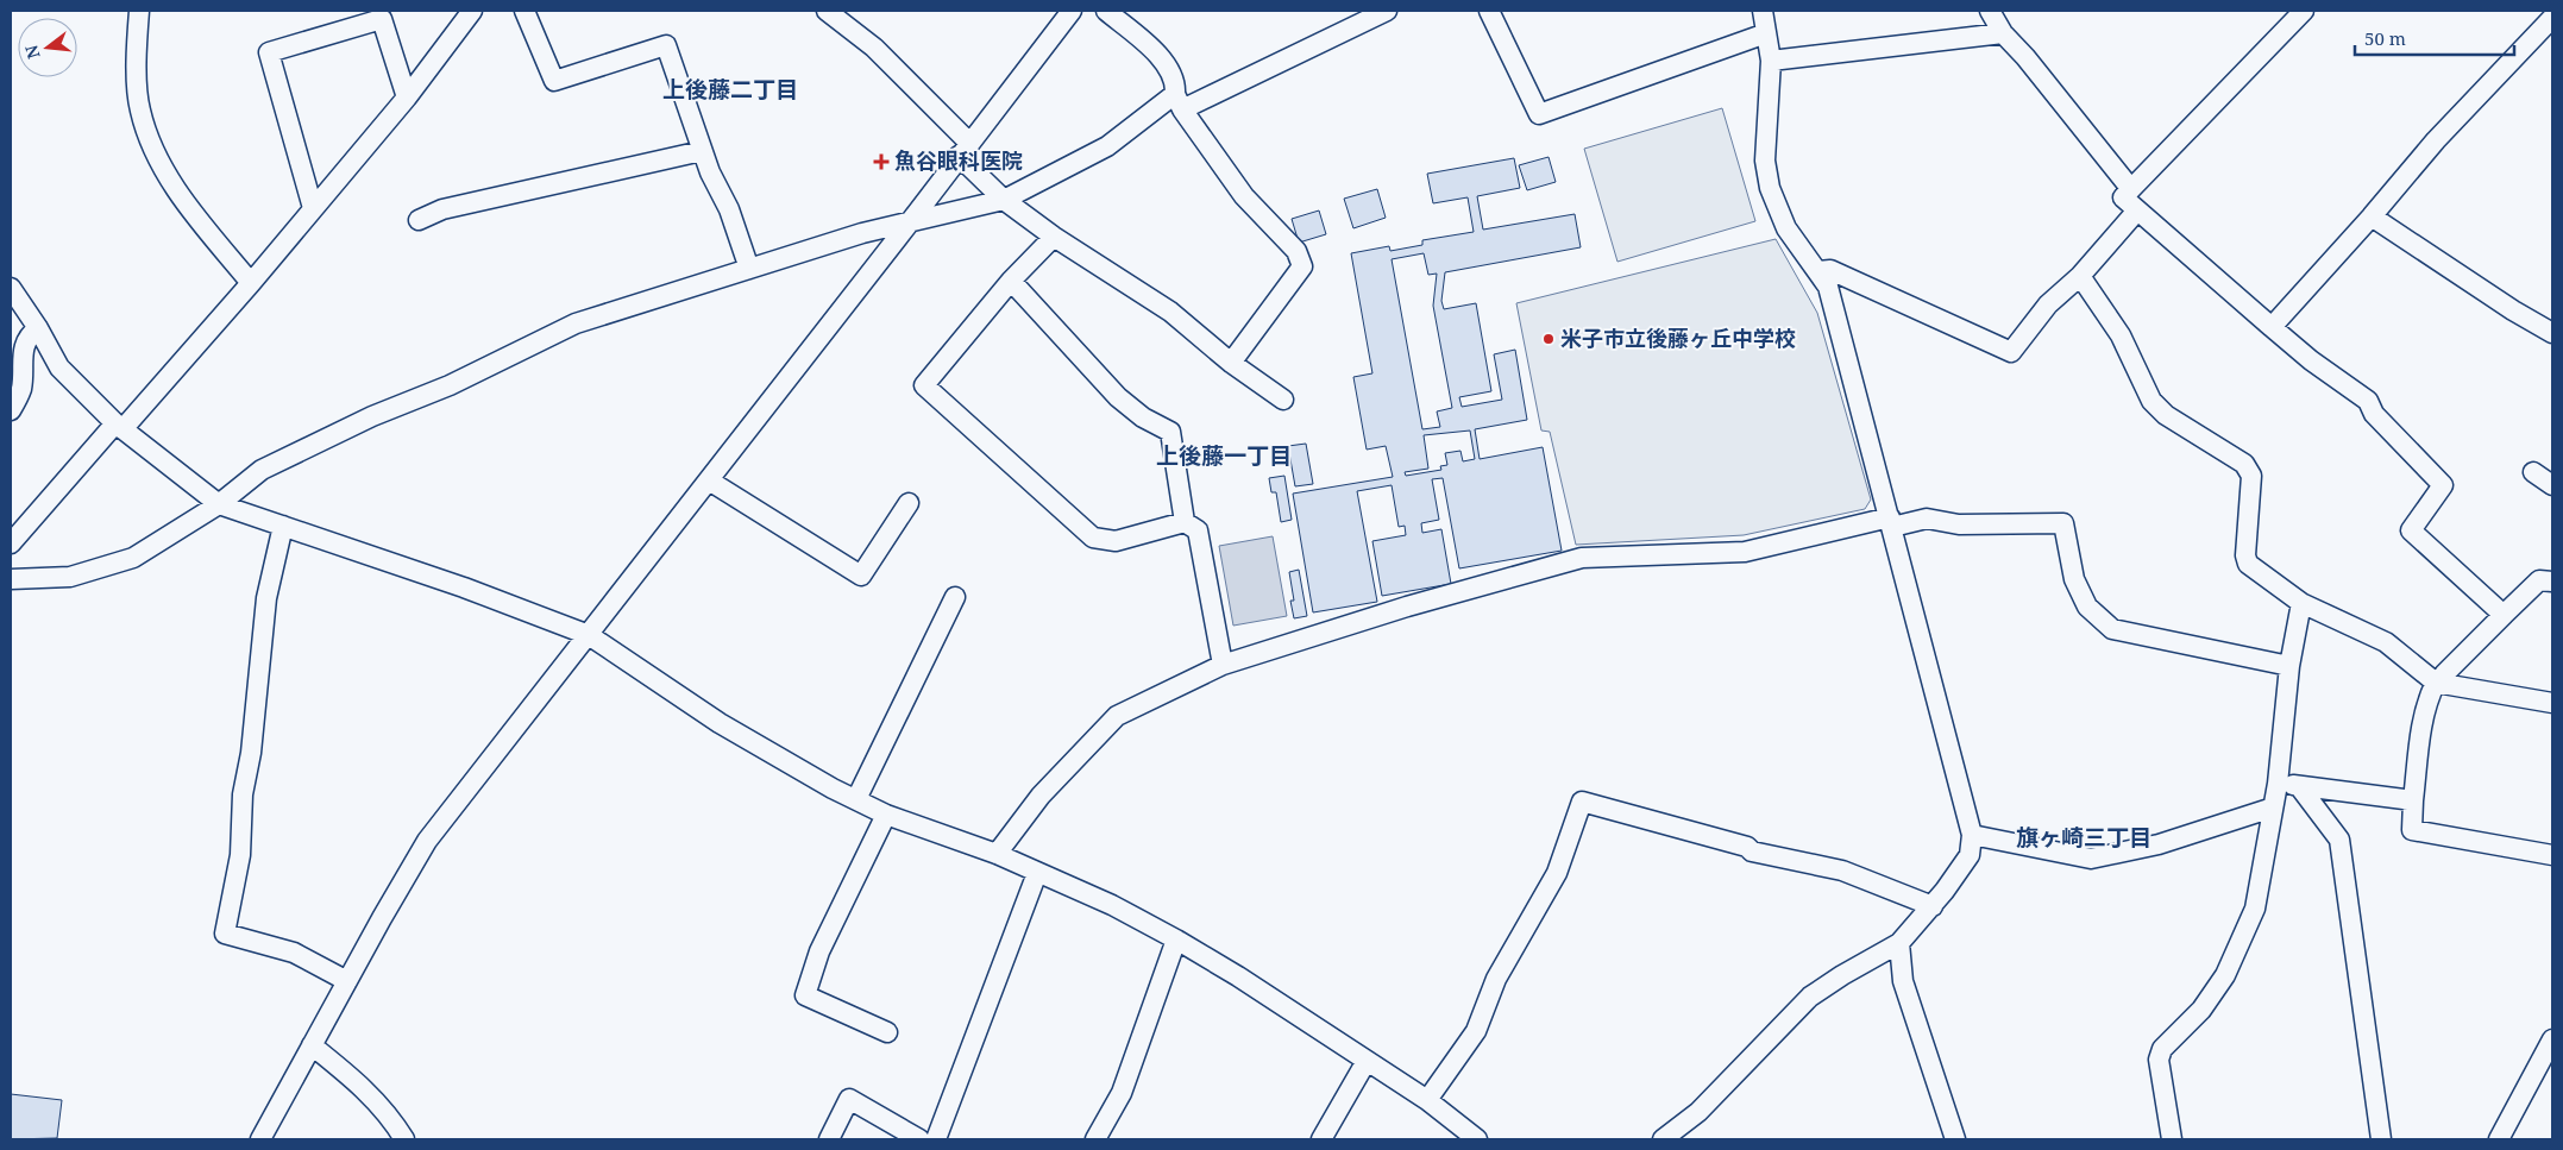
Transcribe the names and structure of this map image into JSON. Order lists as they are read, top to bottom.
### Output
{
  "districts": ["上後藤二丁目", "上後藤一丁目", "旗ヶ崎三丁目"],
  "places": {
    "health": ["魚谷眼科医院"],
    "other": ["米子市立後藤ヶ丘中学校"]
  },
  "scale_bar": "50 m",
  "north": "left"
}
